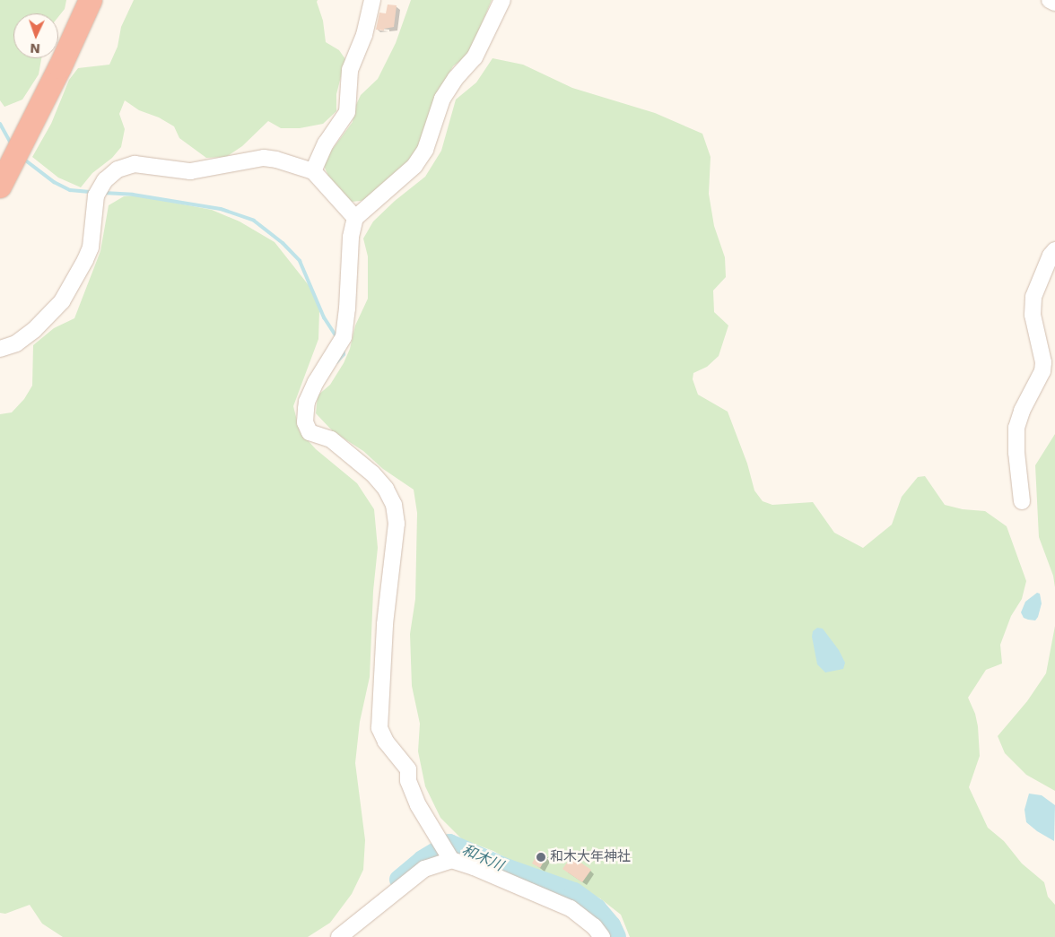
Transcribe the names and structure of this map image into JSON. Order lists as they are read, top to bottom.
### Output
{
  "water": ["和木川"],
  "places": ["和木大年神社"],
  "north": "bottom"
}
